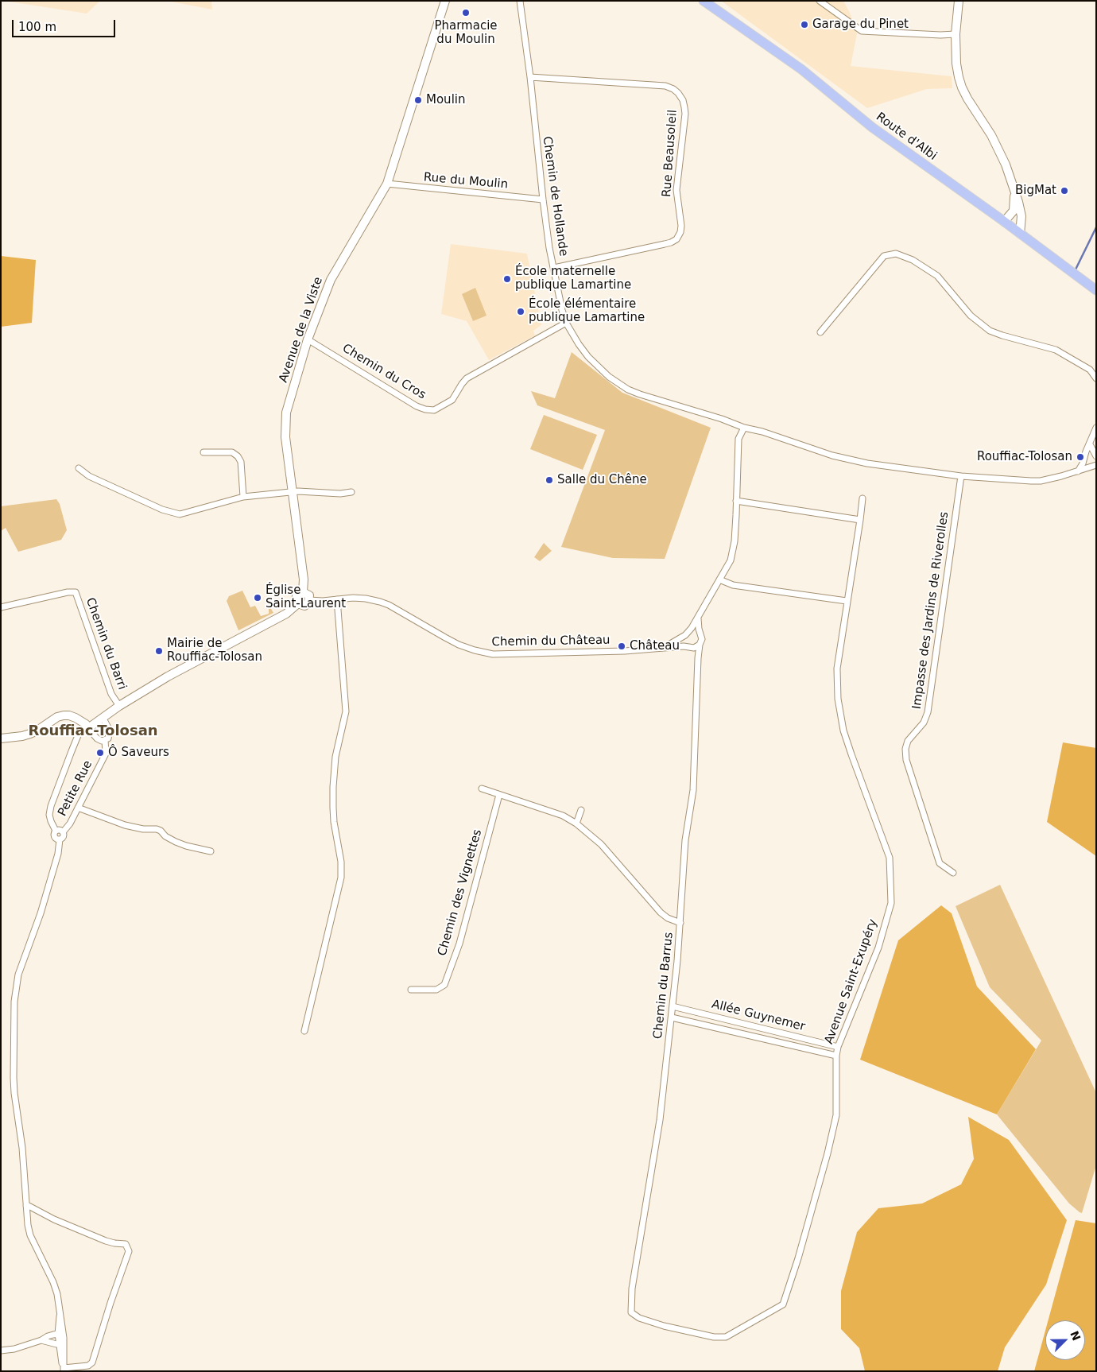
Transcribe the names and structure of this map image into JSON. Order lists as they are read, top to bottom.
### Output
{
  "streets": {
    "main road": ["Route d'Albi"],
    "street": [
      "Rue Beausoleil",
      "Rue du Moulin",
      "Chemin de Hollande",
      "Avenue de la Viste",
      "Chemin du Cros",
      "Impasse des Jardins de Riverolles",
      "Chemin du Château",
      "Chemin du Barri",
      "Petite Rue",
      "Chemin des Vignettes",
      "Avenue Saint-Exupéry",
      "Chemin du Barrus",
      "Allée Guynemer"
    ]
  },
  "crossings": [
    ["Rue Beausoleil", "Chemin de Hollande"],
    ["Rue du Moulin", "Chemin de Hollande"],
    ["Rue du Moulin", "Avenue de la Viste"],
    ["Chemin de Hollande", "Chemin du Cros"],
    ["Chemin de Hollande", "Impasse des Jardins de Riverolles"],
    ["Chemin de Hollande", "Chemin du Château"],
    ["Avenue de la Viste", "Chemin du Cros"],
    ["Avenue de la Viste", "Chemin du Château"],
    ["Chemin du Château", "Chemin du Barrus"],
    ["Avenue Saint-Exupéry", "Chemin du Barrus"],
    ["Avenue Saint-Exupéry", "Allée Guynemer"],
    ["Chemin du Barrus", "Allée Guynemer"]
  ],
  "districts": ["Rouffiac-Tolosan"],
  "places": [
    "Pharmacie du Moulin",
    "Garage du Pinet",
    "Moulin",
    "BigMat",
    "École maternelle publique Lamartine",
    "École élémentaire publique Lamartine",
    "Rouffiac-Tolosan",
    "Salle du Chêne",
    "Église Saint-Laurent",
    "Château",
    "Mairie de Rouffiac-Tolosan",
    "Ô Saveurs"
  ],
  "scale_bar": "100 m",
  "north": "top right"
}
